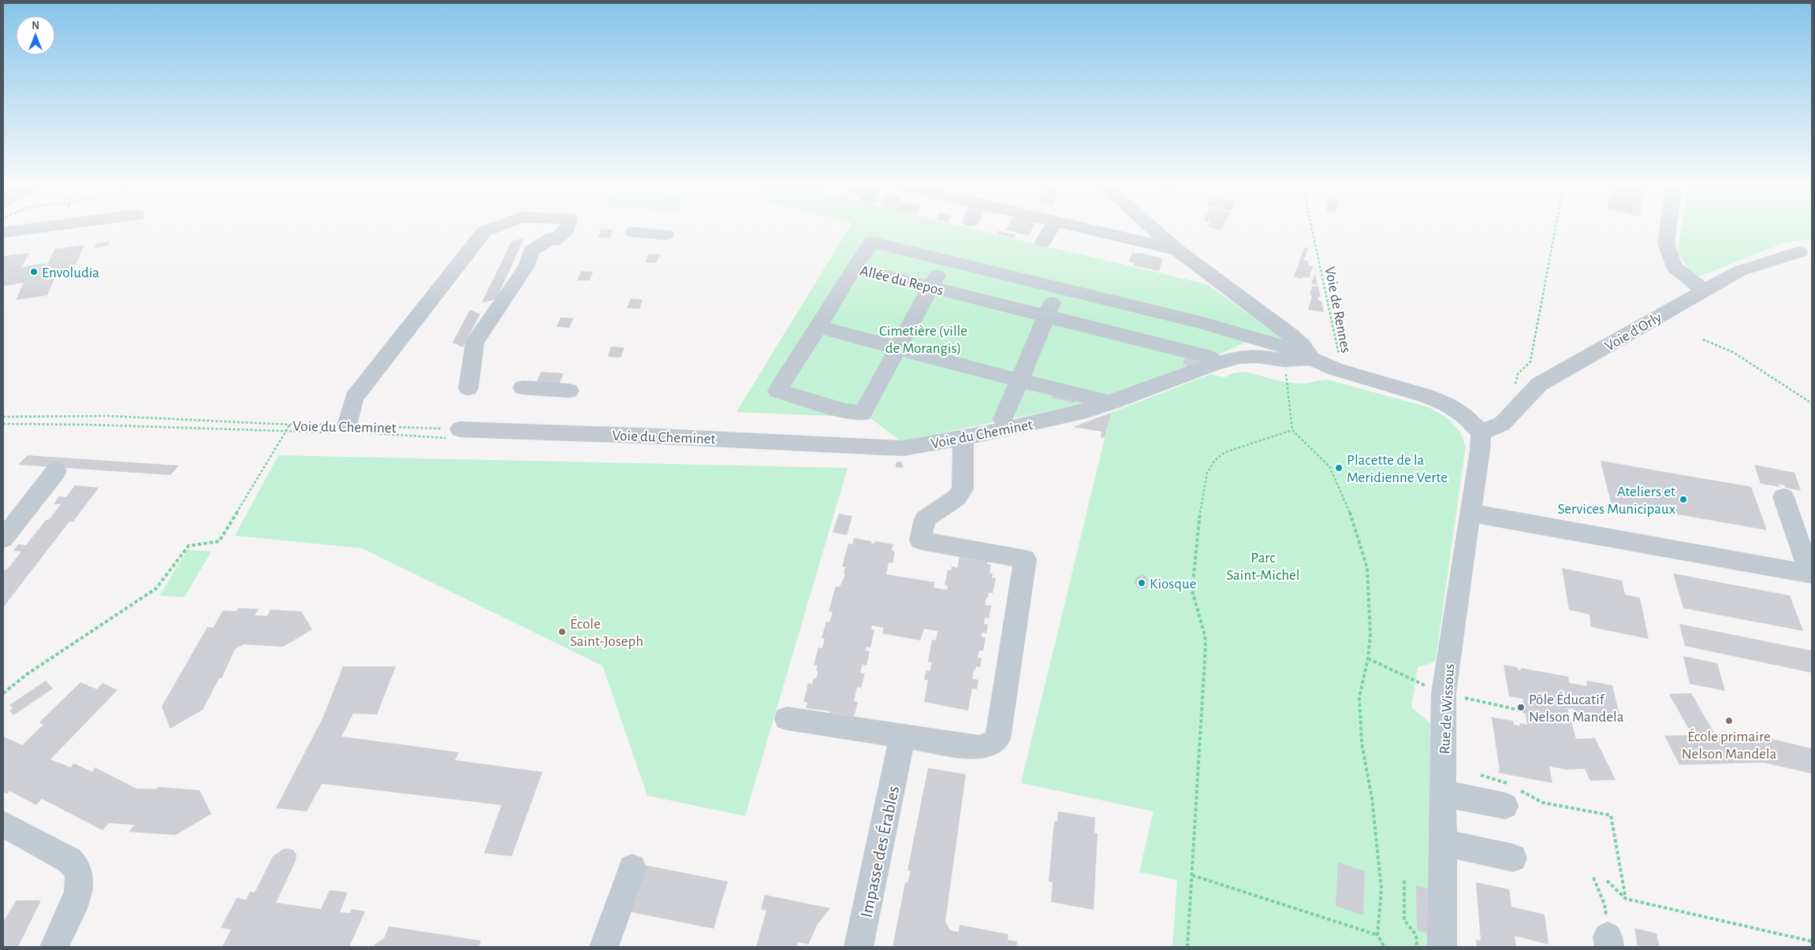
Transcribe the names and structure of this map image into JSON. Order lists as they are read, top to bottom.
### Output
{
  "streets": {
    "street": [
      "Allée du Repos",
      "Voie d'Orly",
      "Voie du Cheminet",
      "Rue de Wissous",
      "Impasse des Érables"
    ],
    "path": ["Voie de Rennes"]
  },
  "crossings": [
    ["Allée du Repos", "Voie du Cheminet"],
    ["Voie d'Orly", "Rue de Wissous"]
  ],
  "parks": ["Cimetière (ville de Morangis)", "Parc Saint-Michel"],
  "places": [
    "Envoludia",
    "Placette de la Meridienne Verte",
    "Ateliers et Services Municipaux",
    "Kiosque",
    "École Saint-Joseph",
    "Pôle Éducatif Nelson Mandela",
    "École primaire Nelson Mandela"
  ],
  "north": "top"
}
